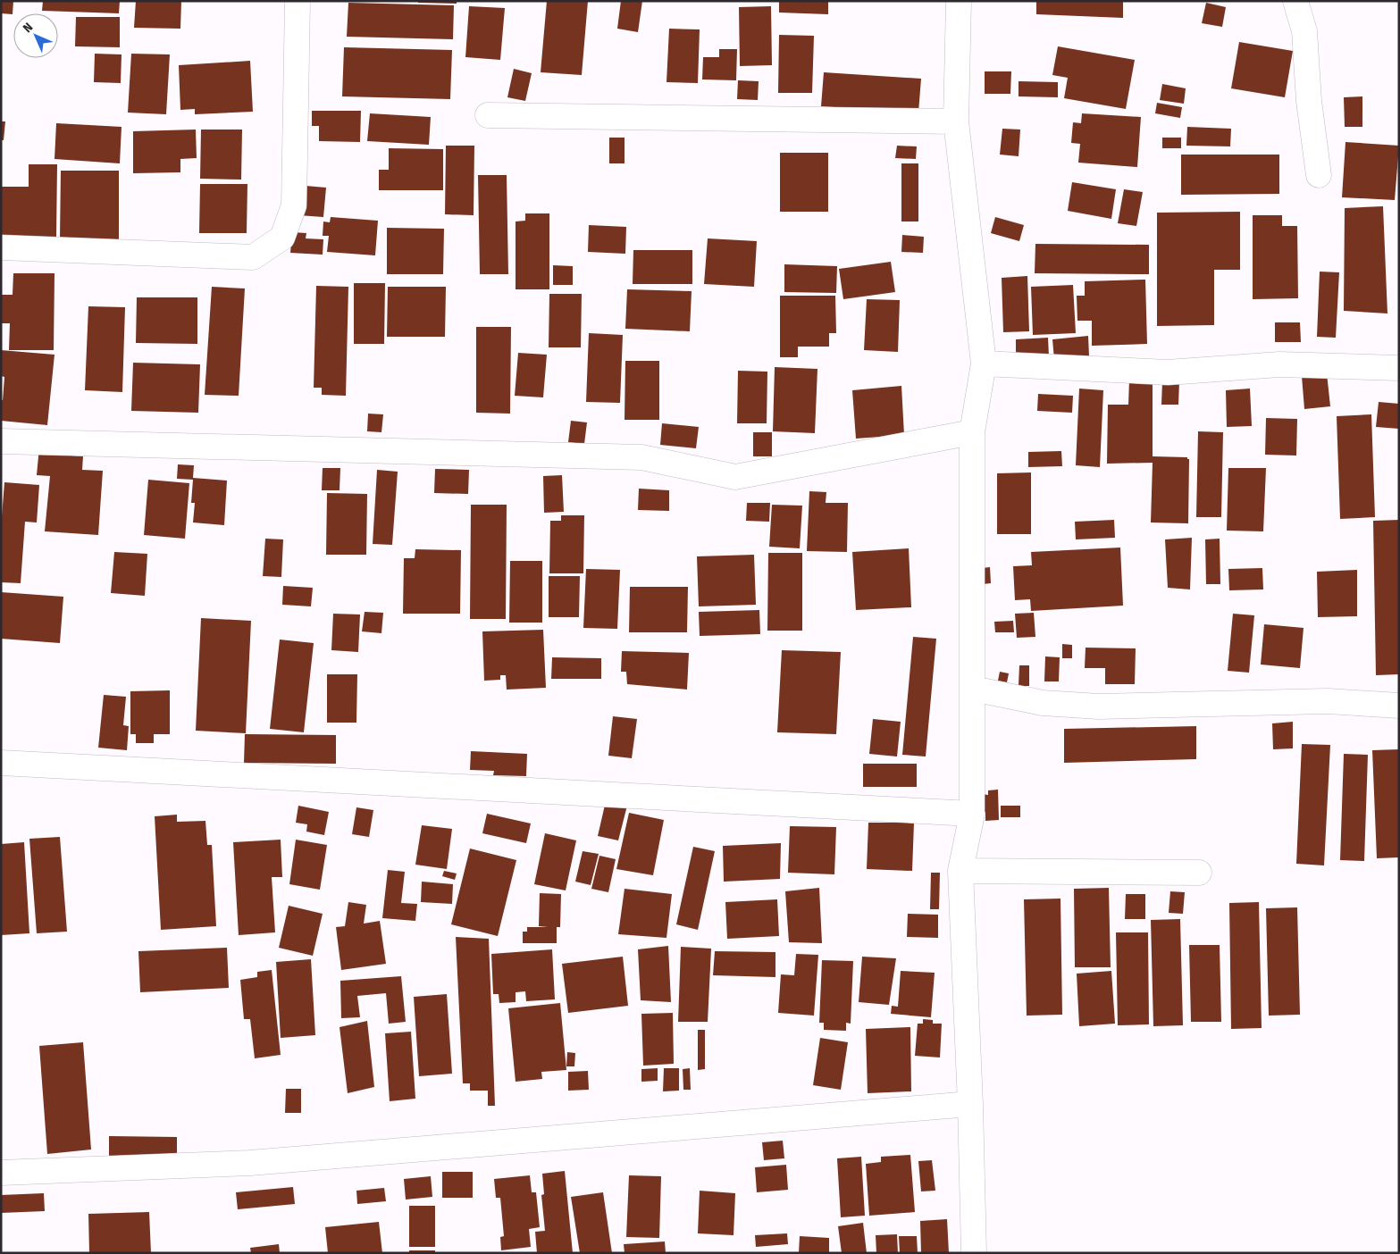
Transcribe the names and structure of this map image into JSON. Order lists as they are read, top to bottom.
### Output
{
  "north": "top left"
}
